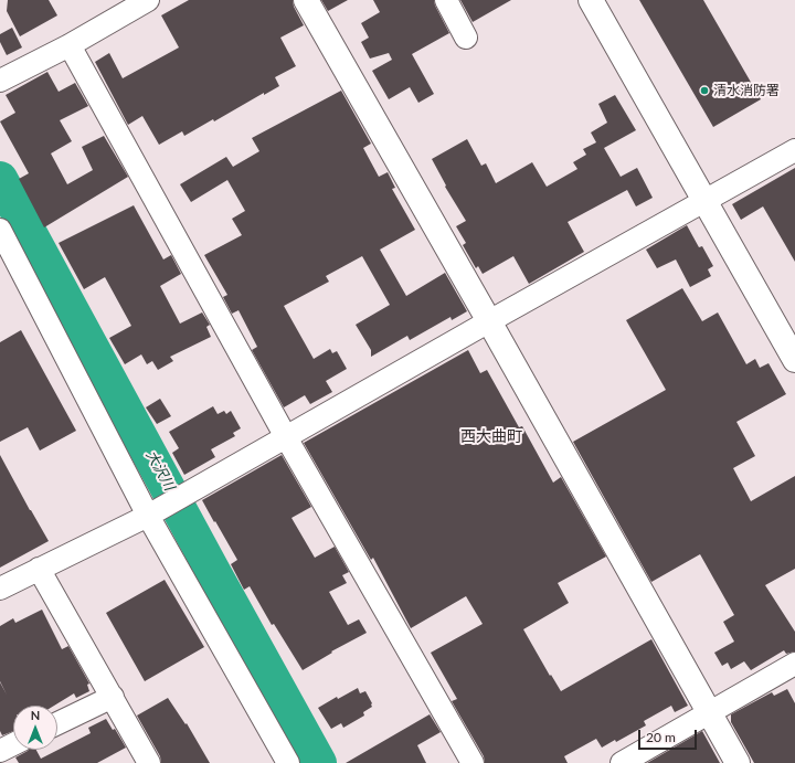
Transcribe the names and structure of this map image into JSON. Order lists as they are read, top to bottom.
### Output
{
  "districts": ["西大曲町"],
  "water": ["大沢川"],
  "places": ["清水消防署"],
  "scale_bar": "20 m",
  "north": "top"
}
